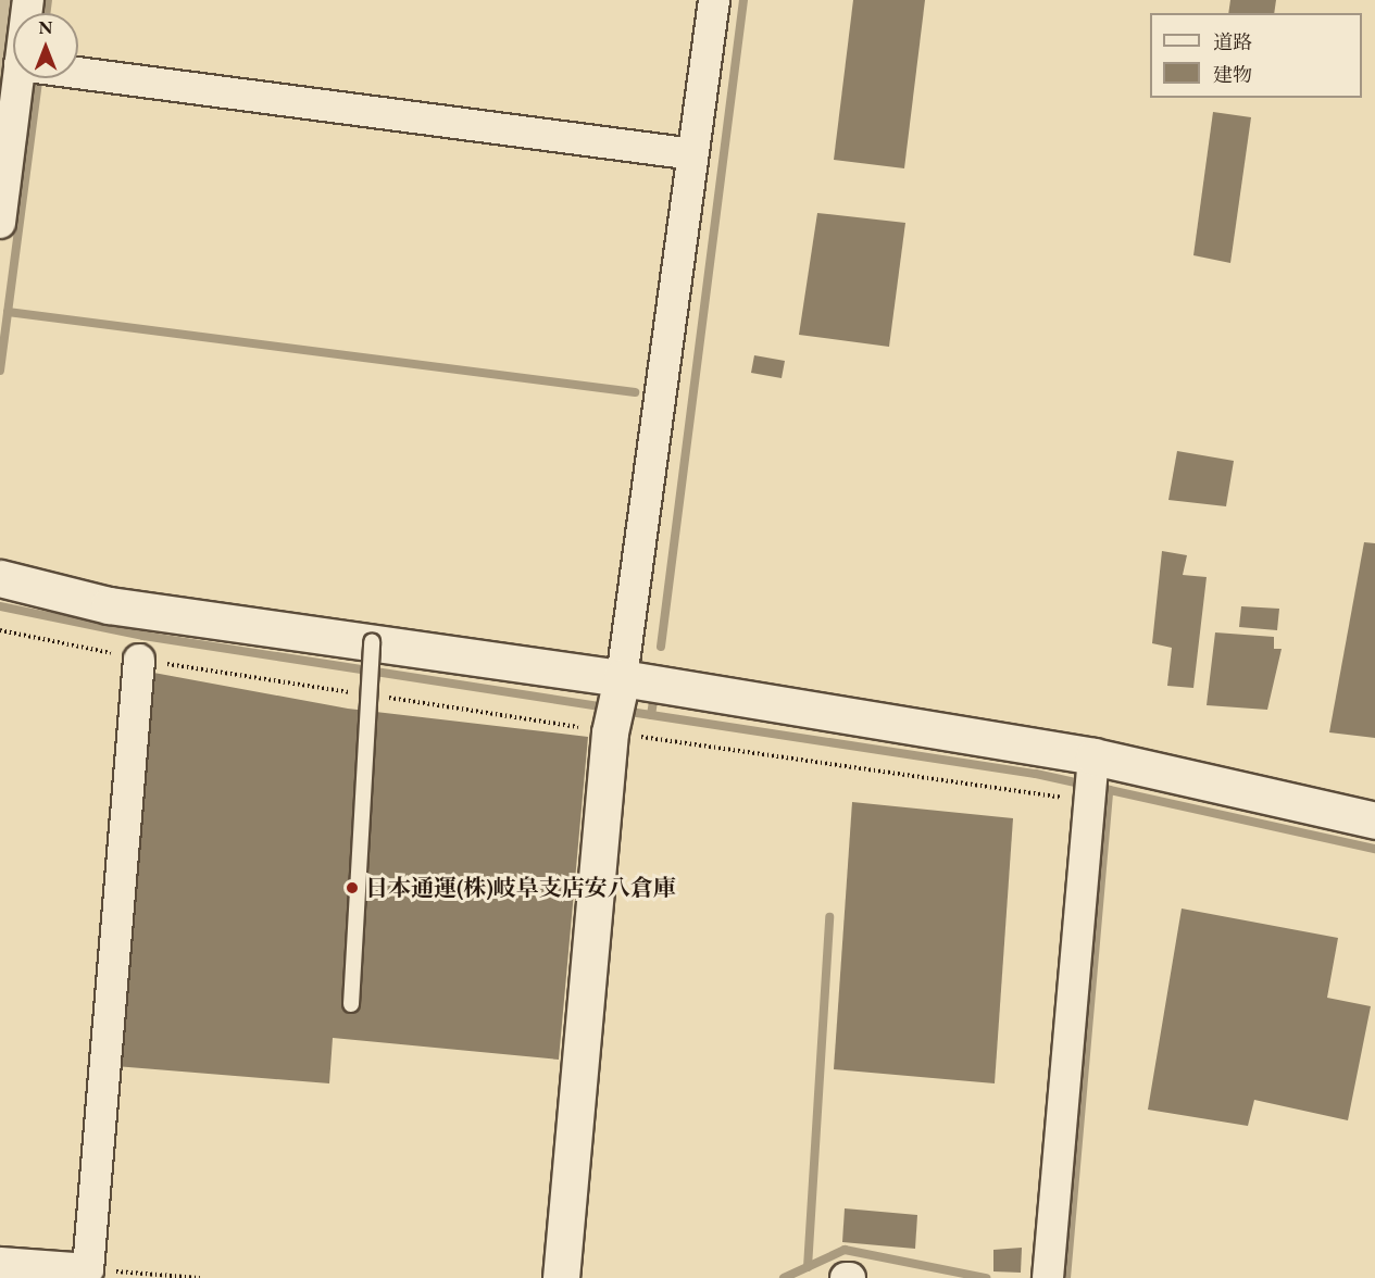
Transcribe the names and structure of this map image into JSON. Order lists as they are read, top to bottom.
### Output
{
  "places": ["日本通運(株)岐阜支店安八倉庫"],
  "legend": ["道路", "建物"],
  "north": "top"
}
